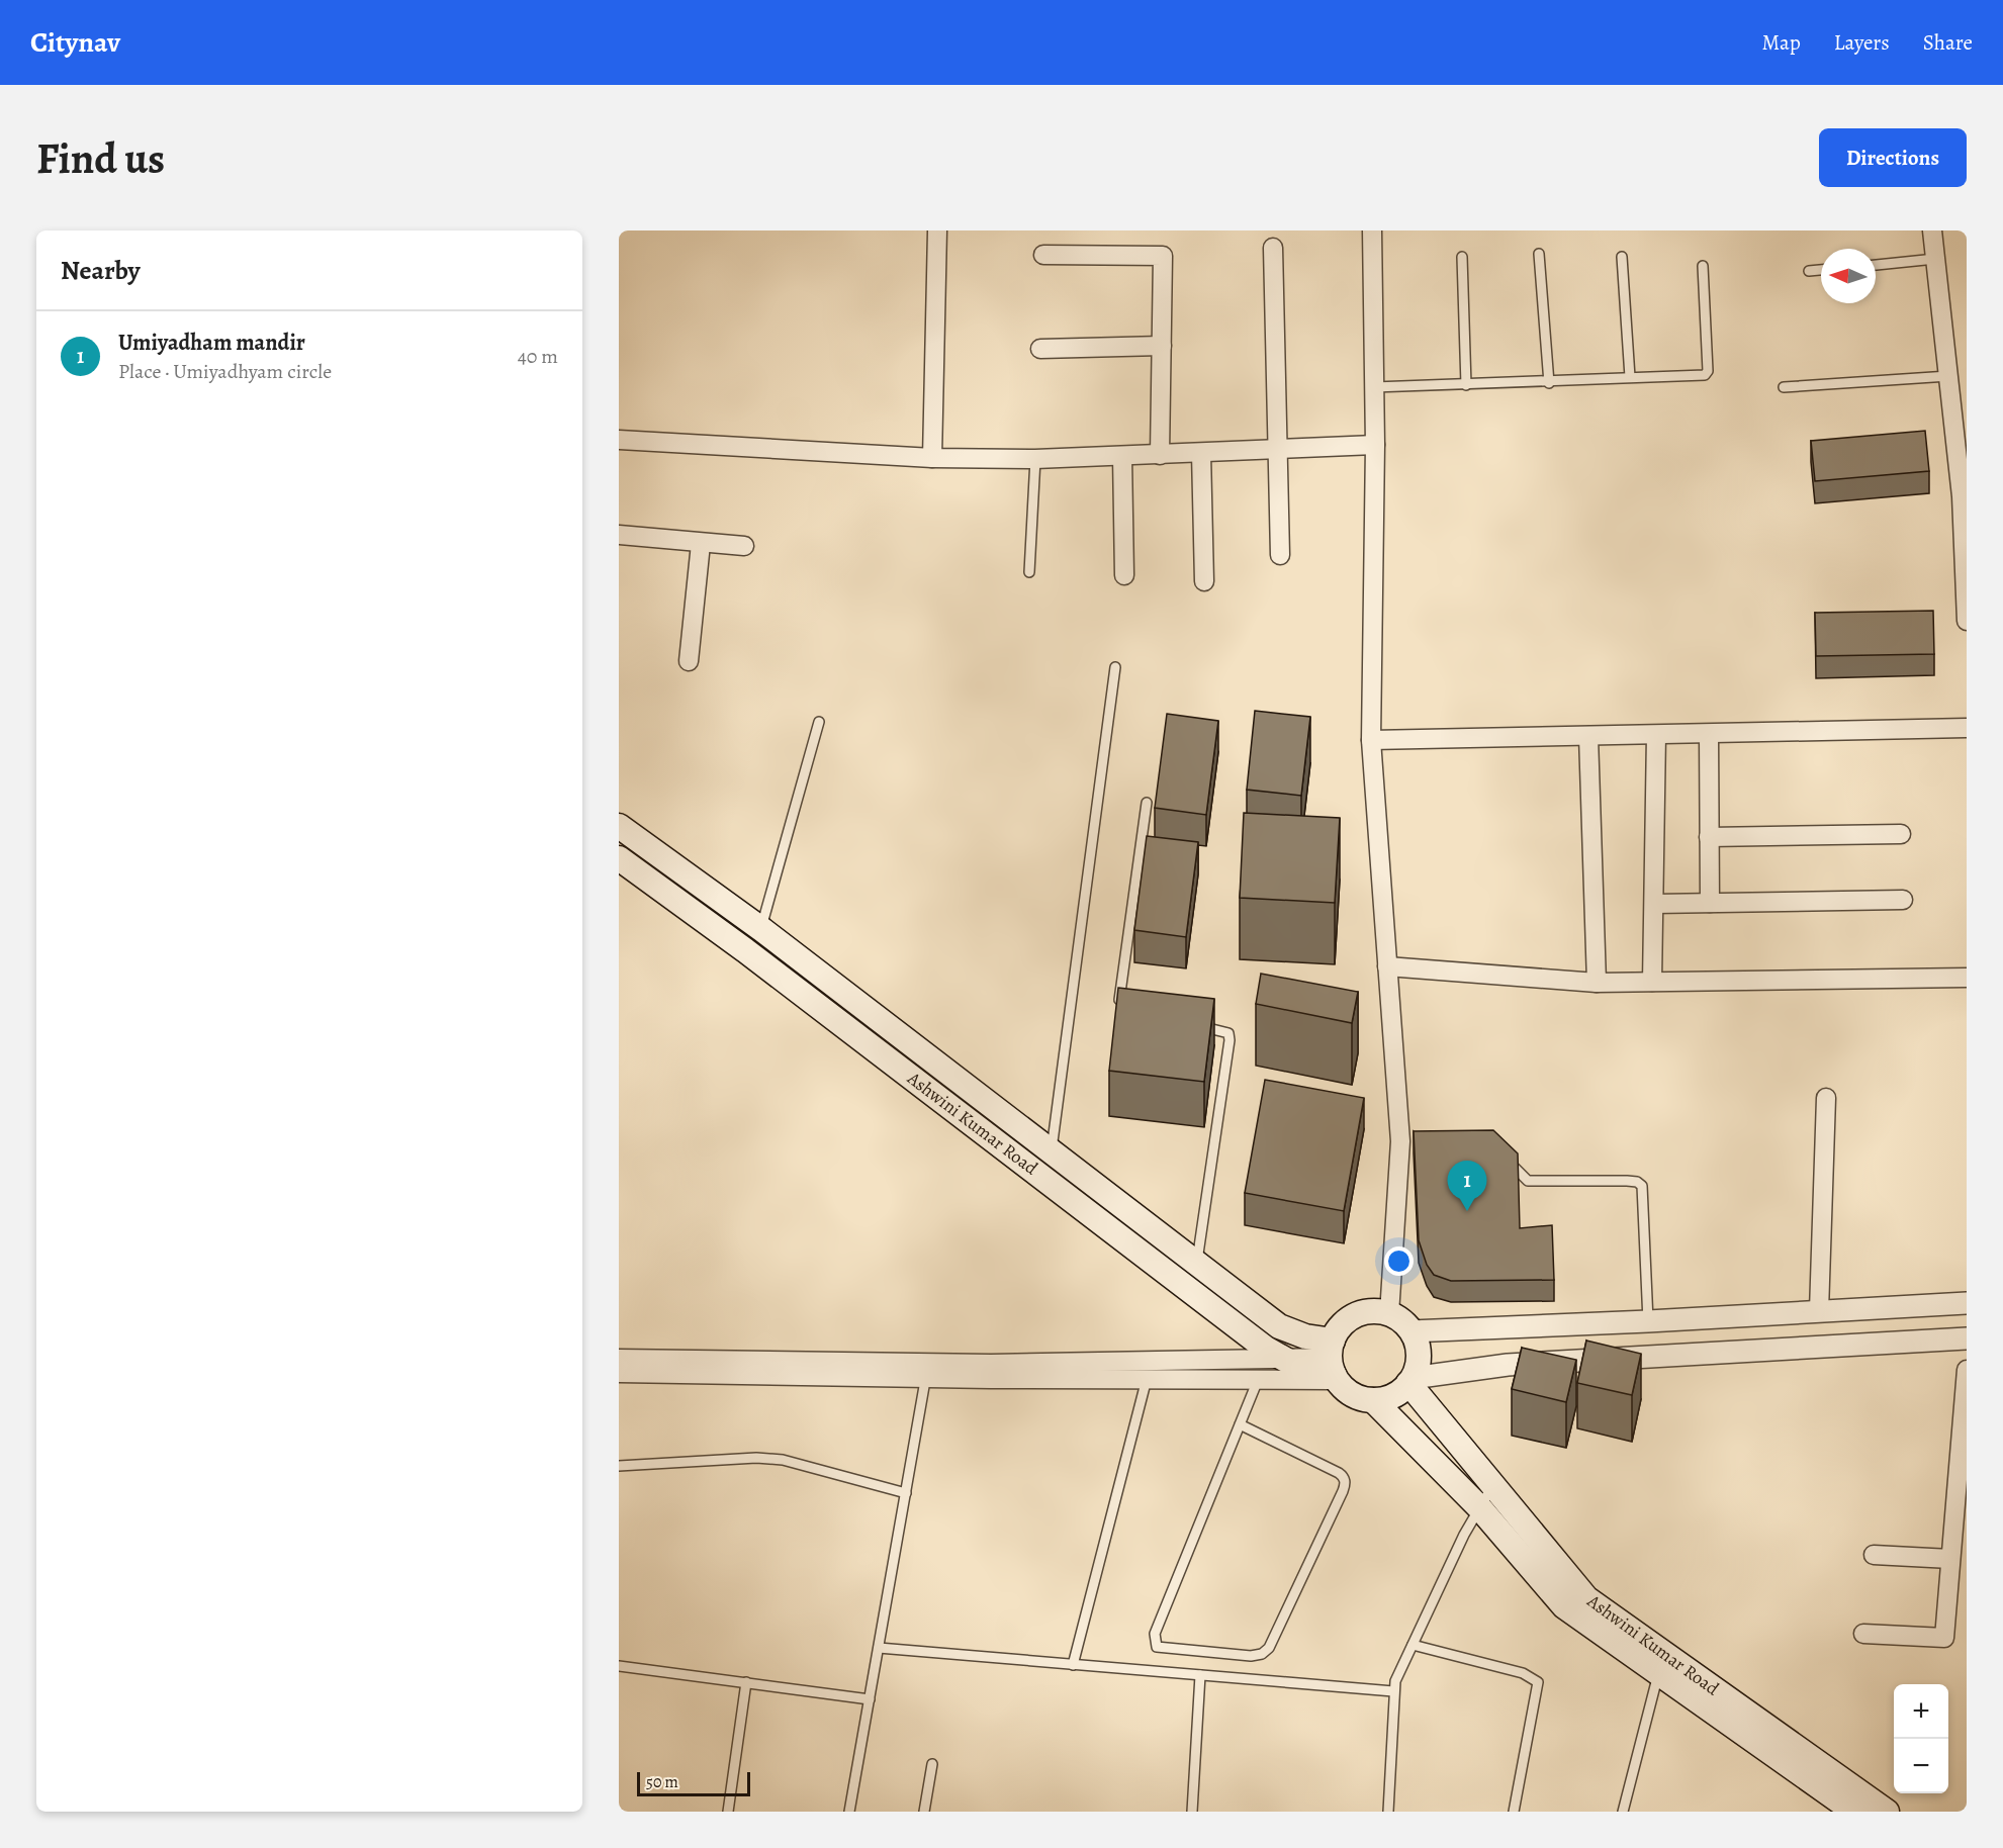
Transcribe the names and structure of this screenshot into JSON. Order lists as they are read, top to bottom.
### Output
{
  "streets": {
    "main road": ["Ashwini Kumar Road"]
  },
  "scale_bar": "50 m",
  "north": "left",
  "page": {
    "header": "Citynav",
    "nav": ["Map", "Layers", "Share"],
    "buttons": "Directions",
    "title": "Find us",
    "heading": "Nearby",
    "list": [
      {
        "mark": "1",
        "name": "Umiyadham mandir",
        "note": "Place · Umiyadhyam circle",
        "value": "40 m"
      }
    ],
    "pins": "1",
    "map_buttons": ["+", "−"],
    "scale": "50 m"
  }
}
